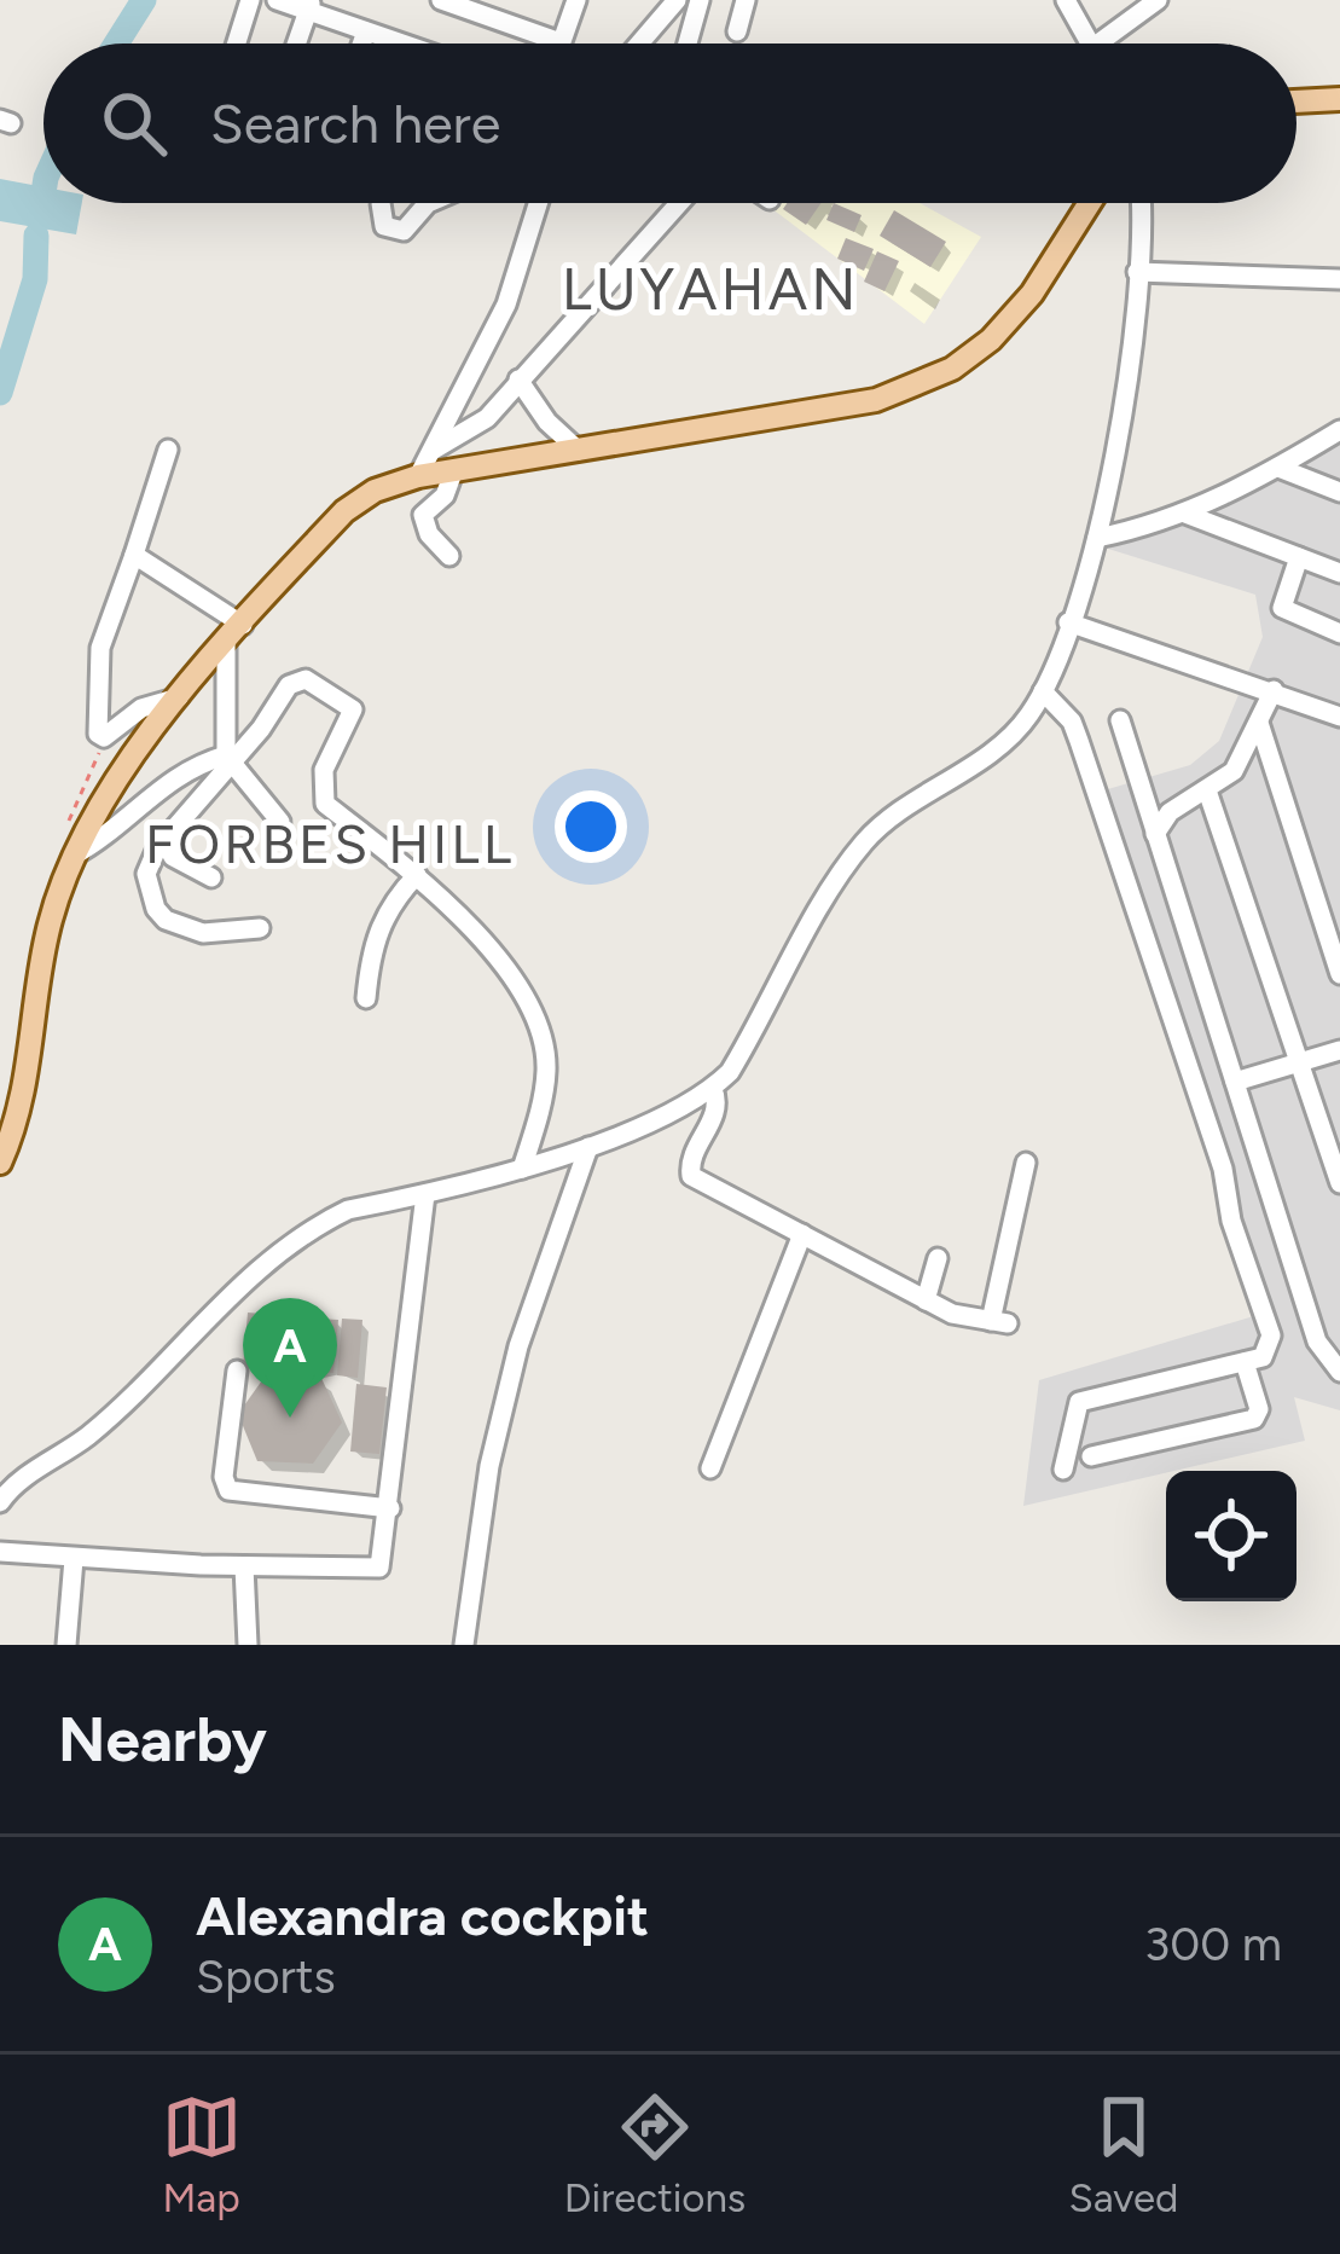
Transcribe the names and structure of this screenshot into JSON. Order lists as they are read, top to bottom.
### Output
{
  "districts": ["LUYAHAN", "FORBES HILL"],
  "page": {
    "search": "Search here",
    "pins": "A",
    "heading": "Nearby",
    "list": [
      {
        "mark": "A",
        "name": "Alexandra cockpit",
        "note": "Sports",
        "value": "300 m"
      }
    ],
    "nav": ["Map", "Directions", "Saved"]
  }
}
